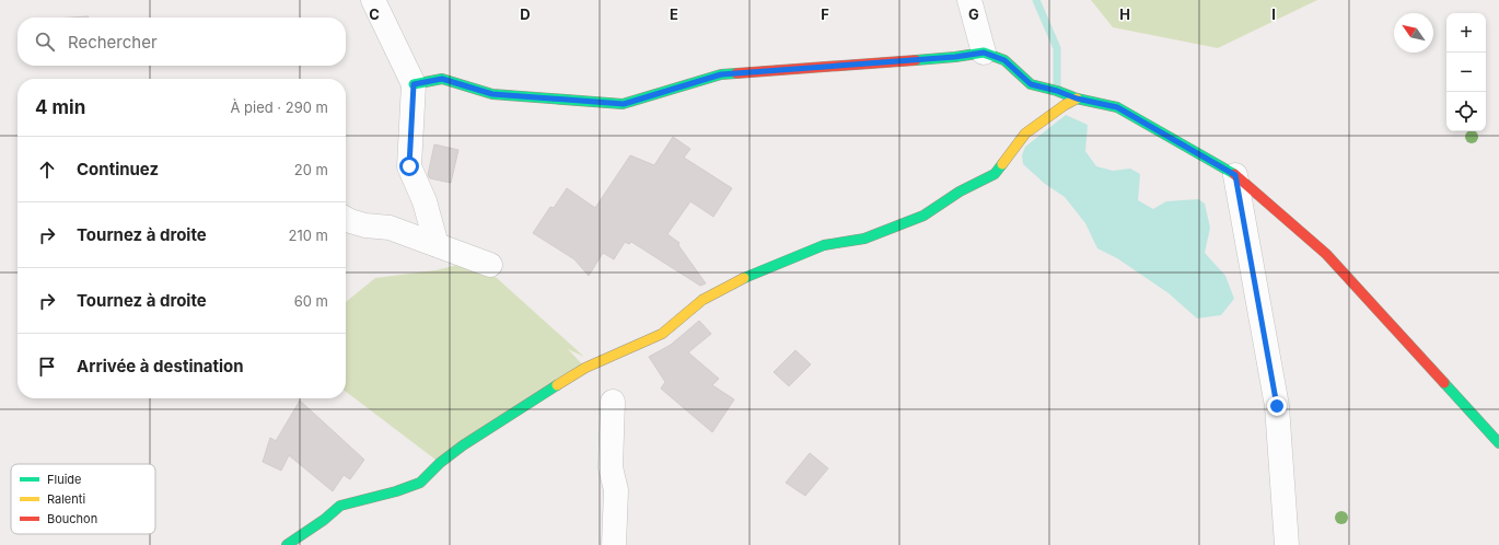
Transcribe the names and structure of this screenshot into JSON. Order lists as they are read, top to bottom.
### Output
{
  "legend": ["Fluide", "Ralenti", "Bouchon"],
  "north": "top left",
  "page": {
    "map_buttons": ["+", "−"],
    "search": "Rechercher",
    "heading": ["4 min", "À pied · 290 m"],
    "list": [
      ["Continuez", "20 m"],
      ["Tournez à droite", "210 m"],
      ["Tournez à droite", "60 m"],
      "Arrivée à destination"
    ]
  },
  "grid": {
    "columns": [
      "C",
      "D",
      "E",
      "F",
      "G",
      "H",
      "I"
    ]
  }
}
